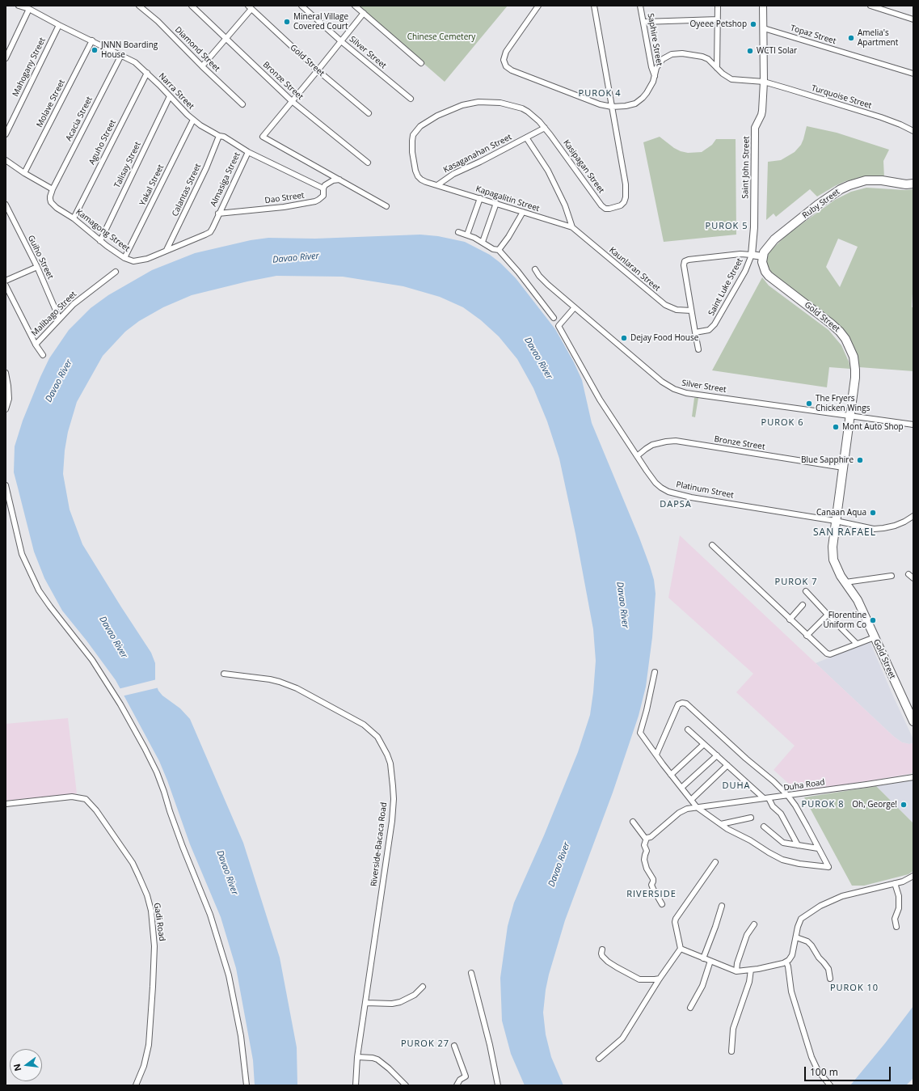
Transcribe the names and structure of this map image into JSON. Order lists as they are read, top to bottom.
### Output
{
  "streets": {
    "main road": ["Gold Street", "Ruby Street"],
    "street": [
      "Topaz Street",
      "Saphire Street",
      "Diamond Street",
      "Silver Street",
      "Mahogany Street",
      "Bronze Street",
      "Narra Street",
      "Turquoise Street",
      "Molave Street",
      "Acacia Street",
      "Aguho Street",
      "Kasaganahan Street",
      "Talisay Street",
      "Kasipagan Street",
      "Saint John Street",
      "Almasiga Street",
      "Yakal Street",
      "Calantas Street",
      "Dao Street",
      "Kapagalitin Street",
      "Kamagong Street",
      "Guiho Street",
      "Kaunlaran Street",
      "Saint Luke Street",
      "Malibago Street",
      "Platinum Street",
      "Duha Road",
      "Riverside-Bacaca Road",
      "Gadi Road"
    ]
  },
  "crossings": [
    ["Topaz Street", "Saint John Street"],
    ["Saphire Street", "Turquoise Street"],
    ["Silver Street", "Gold Street"],
    ["Silver Street", "Platinum Street"],
    ["Gold Street", "Bronze Street"],
    ["Gold Street", "Ruby Street"],
    ["Gold Street", "Platinum Street"],
    ["Mahogany Street", "Narra Street"],
    ["Bronze Street", "Platinum Street"],
    ["Narra Street", "Molave Street"],
    ["Narra Street", "Acacia Street"],
    ["Narra Street", "Aguho Street"],
    ["Narra Street", "Talisay Street"],
    ["Narra Street", "Almasiga Street"],
    ["Narra Street", "Yakal Street"],
    ["Narra Street", "Calantas Street"],
    ["Narra Street", "Dao Street"],
    ["Turquoise Street", "Kasipagan Street"],
    ["Turquoise Street", "Saint John Street"],
    ["Acacia Street", "Kamagong Street"],
    ["Aguho Street", "Kamagong Street"],
    ["Kasaganahan Street", "Kasipagan Street"],
    ["Kasaganahan Street", "Kapagalitin Street"],
    ["Talisay Street", "Kamagong Street"],
    ["Kasipagan Street", "Kapagalitin Street"],
    ["Saint John Street", "Saint Luke Street"],
    ["Almasiga Street", "Dao Street"],
    ["Almasiga Street", "Kamagong Street"],
    ["Yakal Street", "Kamagong Street"],
    ["Calantas Street", "Kamagong Street"],
    ["Dao Street", "Kamagong Street"],
    ["Kapagalitin Street", "Kaunlaran Street"],
    ["Guiho Street", "Malibago Street"]
  ],
  "districts": [
    "PUROK 4",
    "PUROK 5",
    "PUROK 6",
    "DAPSA",
    "SAN RAFAEL",
    "PUROK 7",
    "DUHA",
    "PUROK 8",
    "RIVERSIDE",
    "PUROK 10",
    "PUROK 27"
  ],
  "water": ["Davao River"],
  "parks": ["Chinese Cemetery"],
  "places": [
    "Mineral Village Covered Court",
    "Oyeee Petshop",
    "Amelia's Apartment",
    "JNNN Boarding House",
    "WCTI Solar",
    "Dejay Food House",
    "The Fryers Chicken Wings",
    "Mont Auto Shop",
    "Blue Sapphire",
    "Canaan Aqua",
    "Florentine Uniform Co",
    "Oh, George!"
  ],
  "scale_bar": "100 m",
  "north": "left"
}
